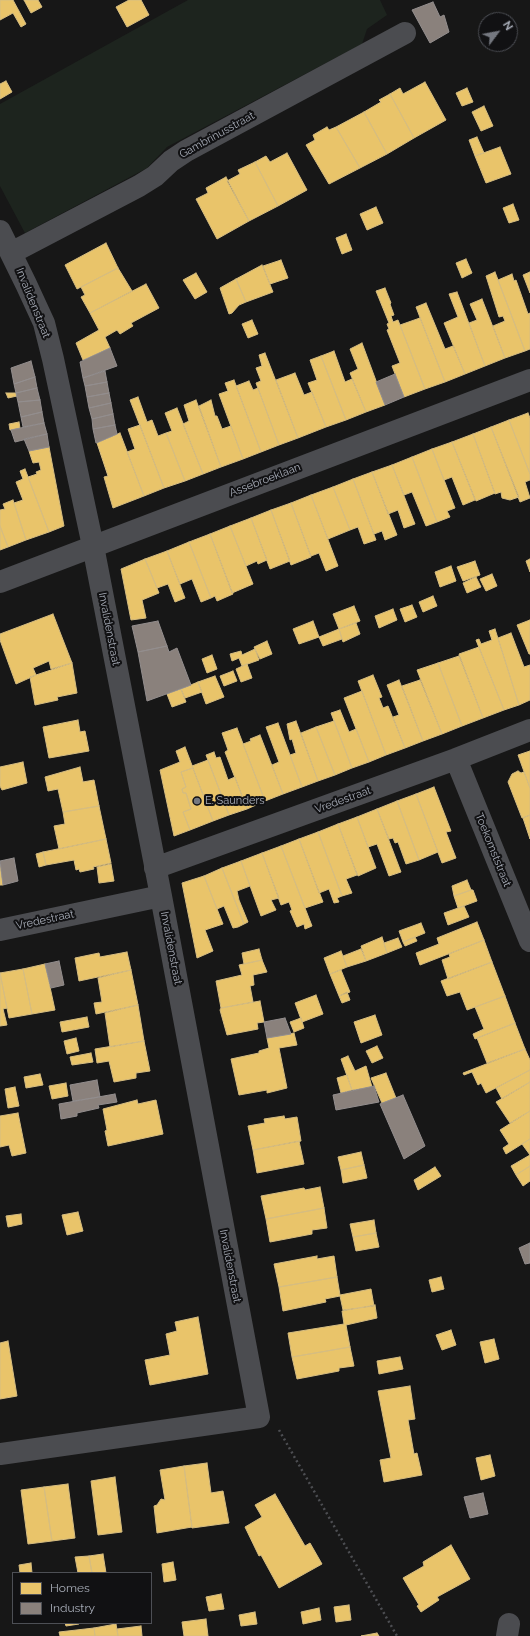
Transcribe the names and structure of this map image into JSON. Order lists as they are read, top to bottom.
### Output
{
  "streets": {
    "street": [
      "Gambrinusstraat",
      "Invalidenstraat",
      "Assebroeklaan",
      "Vredestraat",
      "Toekomststraat"
    ]
  },
  "crossings": [
    ["Gambrinusstraat", "Invalidenstraat"],
    ["Invalidenstraat", "Assebroeklaan"],
    ["Invalidenstraat", "Vredestraat"],
    ["Vredestraat", "Toekomststraat"]
  ],
  "places": ["E. Saunders"],
  "legend": ["Homes", "Industry"],
  "north": "top right"
}
